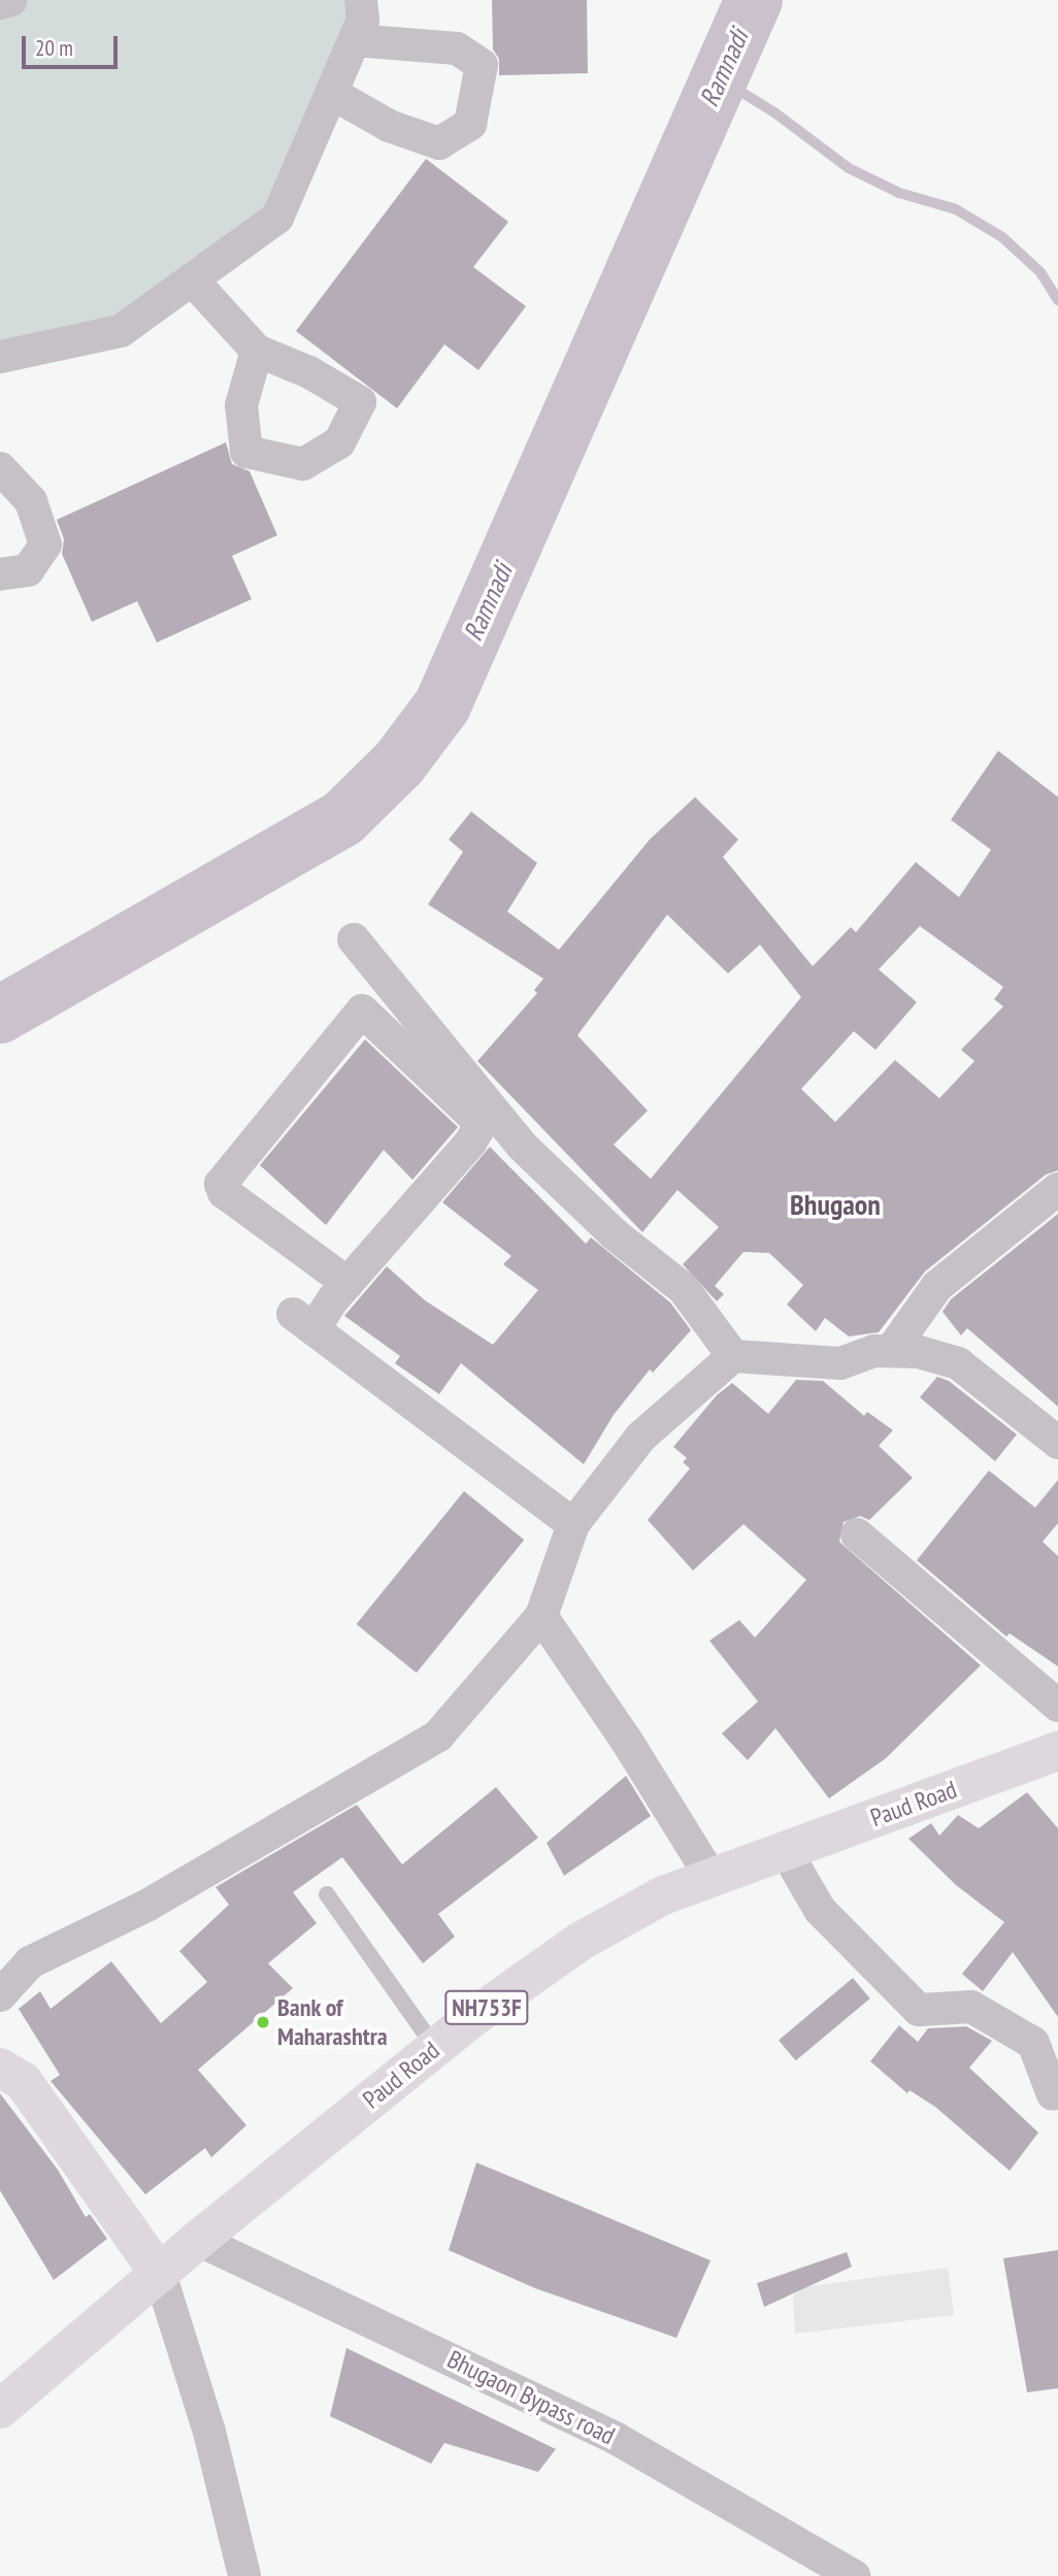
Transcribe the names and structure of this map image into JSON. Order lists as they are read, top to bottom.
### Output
{
  "streets": {
    "main road": ["Paud Road", "NH753F"],
    "street": ["Bhugaon Bypass road"]
  },
  "crossings": [
    ["Paud Road", "Bhugaon Bypass road"]
  ],
  "districts": ["Bhugaon"],
  "water": ["Ramnadi"],
  "places": ["Bank of Maharashtra"],
  "scale_bar": "20 m"
}
